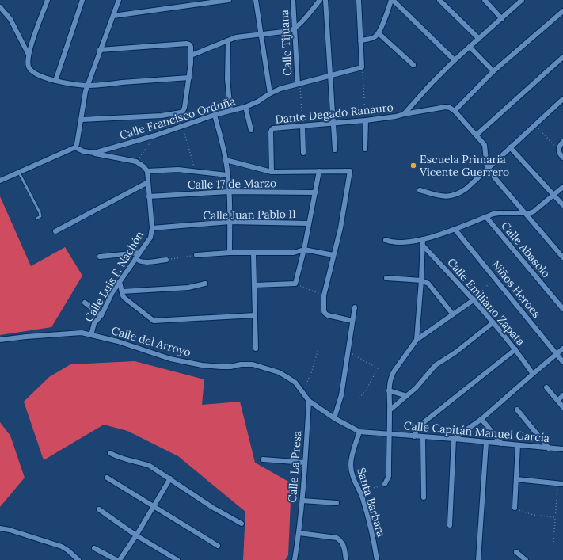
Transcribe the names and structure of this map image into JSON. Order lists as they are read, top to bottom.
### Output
{
  "streets": {
    "street": [
      "Calle Tijuana",
      "Dante Degado Ranauro",
      "Calle Francisco Orduña",
      "Calle 17 de Marzo",
      "Calle Juan Pablo II",
      "Calle Abasolo",
      "Calle Luis F. Nachón",
      "Niños Heroes",
      "Calle Emiliano Zapata",
      "Calle del Arroyo",
      "Calle Capitán Manuel García",
      "Calle La Presa",
      "Santa Barbara"
    ]
  },
  "crossings": [
    ["Calle Tijuana", "Dante Degado Ranauro"],
    ["Calle Tijuana", "Calle Francisco Orduña"],
    ["Calle 17 de Marzo", "Calle Luis F. Nachón"],
    ["Calle Juan Pablo II", "Calle Luis F. Nachón"],
    ["Calle Abasolo", "Niños Heroes"],
    ["Calle Luis F. Nachón", "Calle del Arroyo"],
    ["Calle del Arroyo", "Calle Capitán Manuel García"],
    ["Calle del Arroyo", "Calle La Presa"],
    ["Calle del Arroyo", "Santa Barbara"]
  ],
  "places": ["Escuela Primaria Vicente Guerrero"]
}
